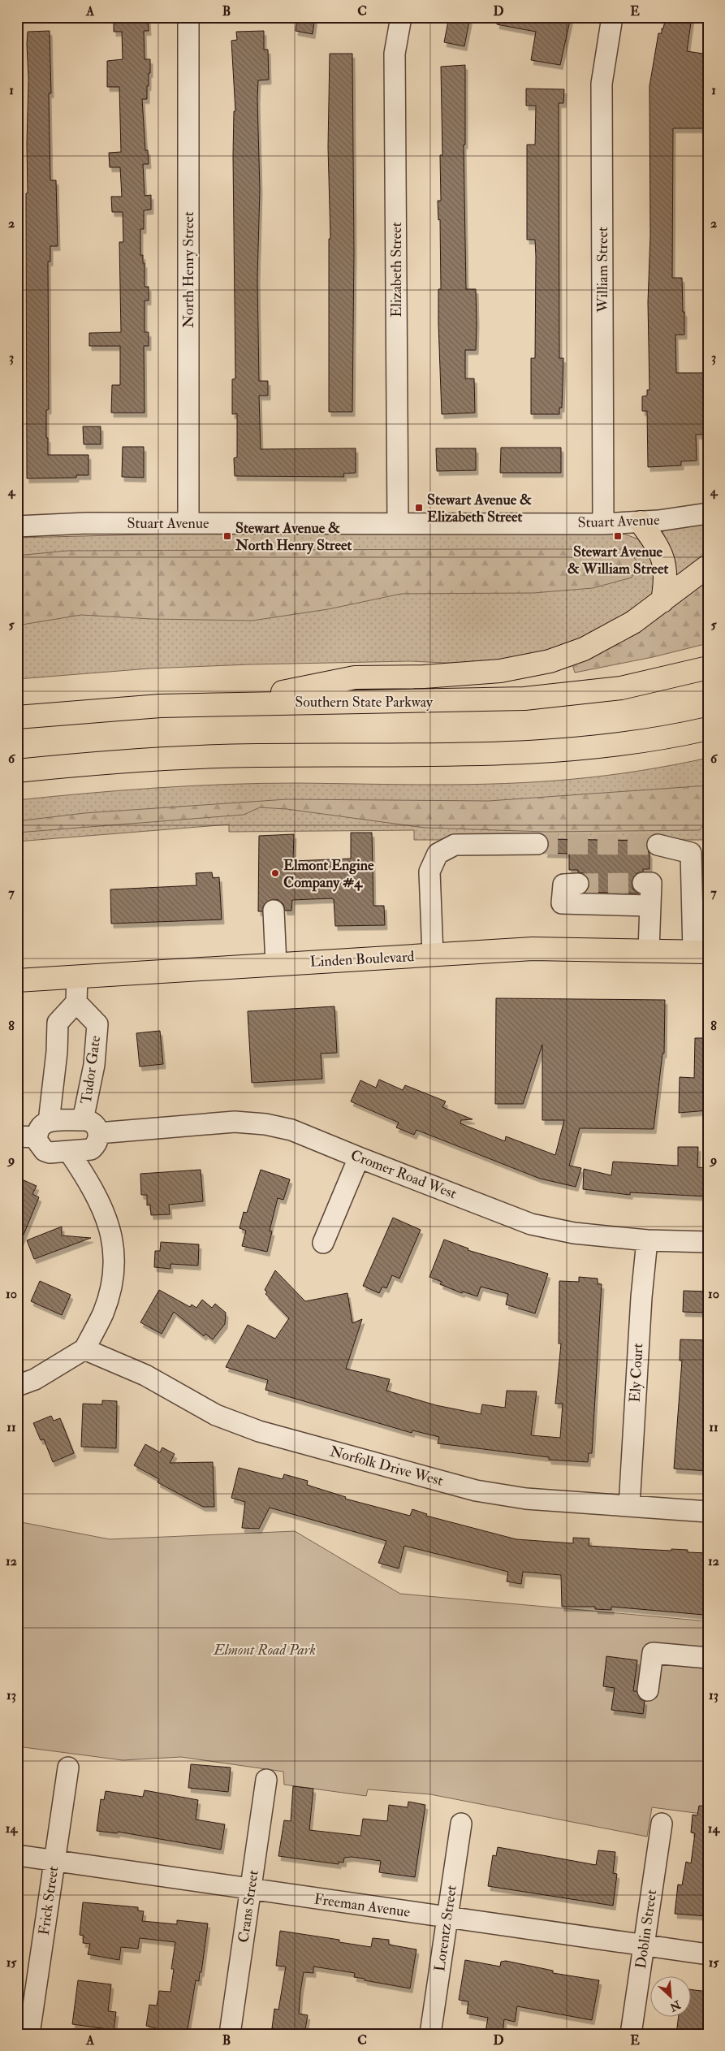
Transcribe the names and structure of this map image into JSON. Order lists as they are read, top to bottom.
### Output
{
  "streets": {
    "main road": ["Southern State Parkway", "Linden Boulevard"],
    "street": [
      "North Henry Street",
      "Elizabeth Street",
      "William Street",
      "Stuart Avenue",
      "Tudor Gate",
      "Cromer Road West",
      "Ely Court",
      "Norfolk Drive West",
      "Frick Street",
      "Freeman Avenue",
      "Crans Street",
      "Lorentz Street",
      "Doblin Street"
    ]
  },
  "crossings": [
    ["North Henry Street", "Stuart Avenue"],
    ["Elizabeth Street", "Stuart Avenue"],
    ["William Street", "Stuart Avenue"],
    ["Cromer Road West", "Ely Court"],
    ["Ely Court", "Norfolk Drive West"],
    ["Frick Street", "Freeman Avenue"],
    ["Freeman Avenue", "Crans Street"],
    ["Freeman Avenue", "Lorentz Street"],
    ["Freeman Avenue", "Doblin Street"]
  ],
  "parks": ["Elmont Road Park"],
  "places": {
    "transit": ["Stewart Avenue & Elizabeth Street", "Stewart Avenue & North Henry Street", "Stewart Avenue & William Street"],
    "other": ["Elmont Engine Company #4"]
  },
  "north": "bottom right",
  "grid": {
    "columns": [
      "A",
      "B",
      "C",
      "D",
      "E"
    ],
    "rows": [
      "1",
      "2",
      "3",
      "4",
      "5",
      "6",
      "7",
      "8",
      "9",
      "10",
      "11",
      "12",
      "13",
      "14",
      "15"
    ]
  }
}
